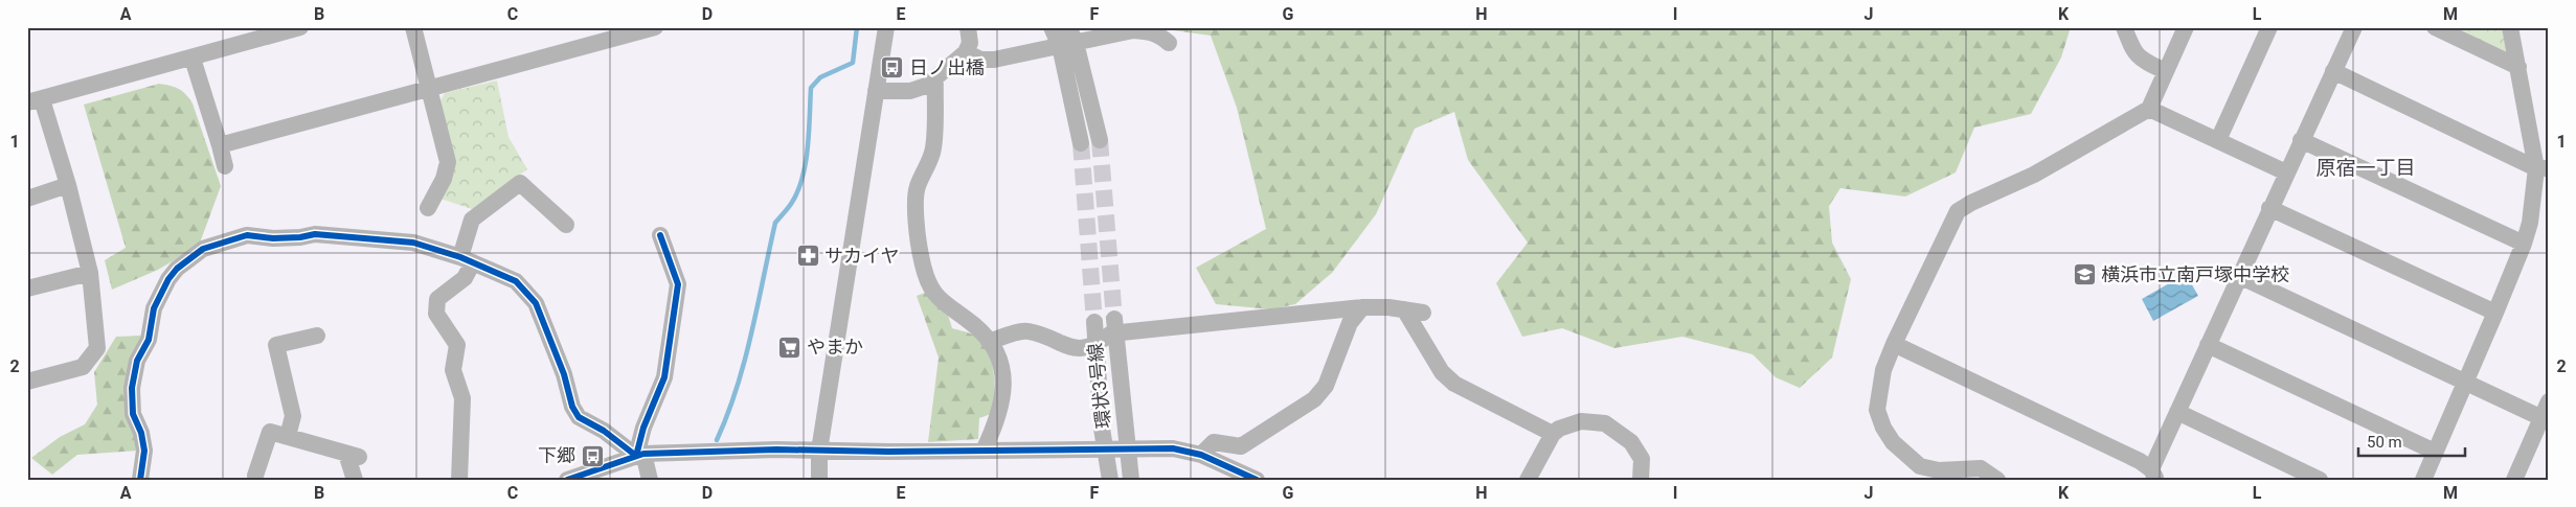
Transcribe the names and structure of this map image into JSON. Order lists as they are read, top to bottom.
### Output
{
  "streets": {
    "street": ["環状3号線"]
  },
  "districts": ["原宿一丁目"],
  "places": {
    "bus stop": ["日ノ出橋", "下郷"],
    "pharmacy": ["サカイヤ"],
    "school or university": ["横浜市立南戸塚中学校"],
    "supermarket": ["やまか"]
  },
  "scale_bar": "50 m",
  "grid": {
    "columns": [
      "A",
      "B",
      "C",
      "D",
      "E",
      "F",
      "G",
      "H",
      "I",
      "J",
      "K",
      "L",
      "M"
    ],
    "rows": ["1", "2"]
  }
}
